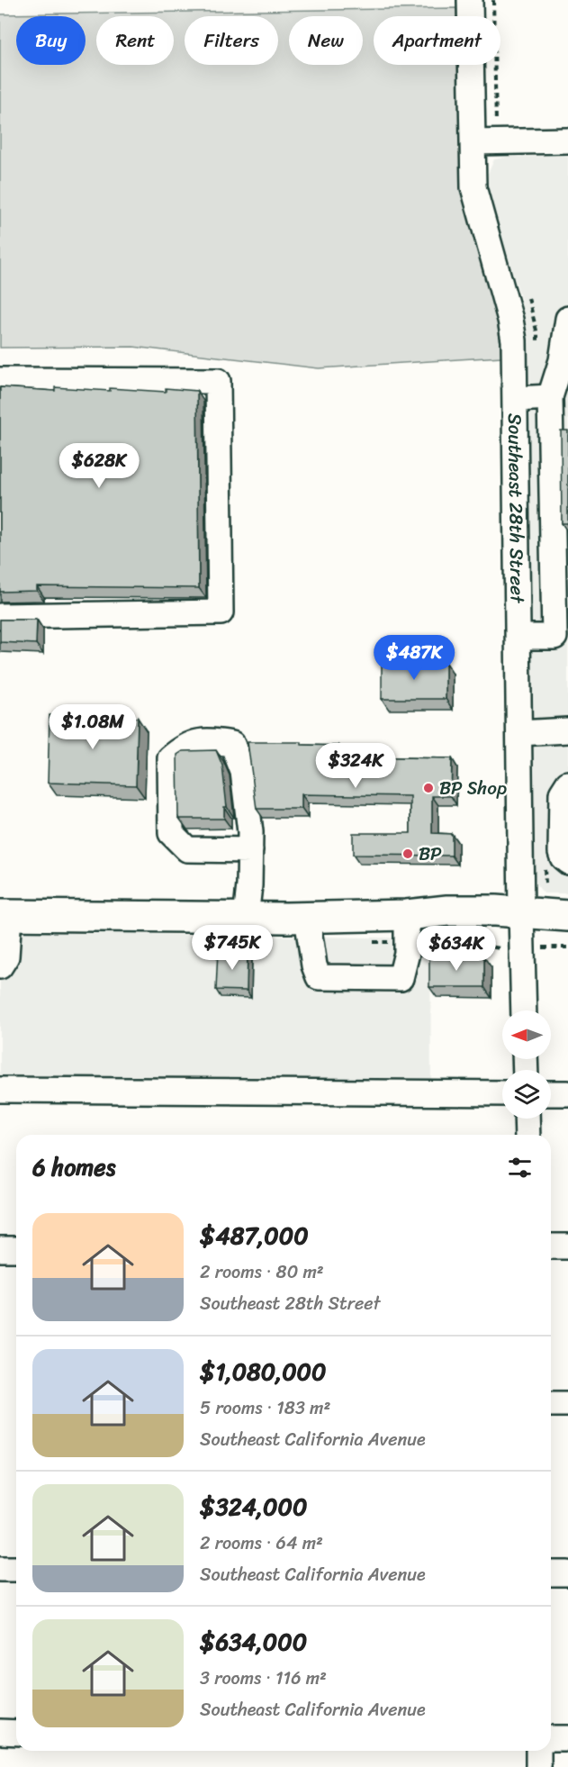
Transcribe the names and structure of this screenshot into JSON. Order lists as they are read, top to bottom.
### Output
{
  "streets": {
    "street": ["Southeast 28th Street"]
  },
  "places": ["BP Shop", "BP"],
  "north": "left",
  "page": {
    "chip": [
      "Buy",
      "Rent",
      "Filters",
      "New",
      "Apartment"
    ],
    "price": [
      "$628K",
      "$487K",
      "$1.08M",
      "$324K",
      "$745K",
      "$634K"
    ],
    "heading": "6 homes",
    "list": [
      {
        "name": "$487,000",
        "note": "2 rooms · 80 m² · Southeast 28th Street"
      },
      {
        "name": "$1,080,000",
        "note": "5 rooms · 183 m² · Southeast California Avenue"
      },
      {
        "name": "$324,000",
        "note": "2 rooms · 64 m² · Southeast California Avenue"
      },
      {
        "name": "$634,000",
        "note": "3 rooms · 116 m² · Southeast California Avenue"
      }
    ]
  }
}
